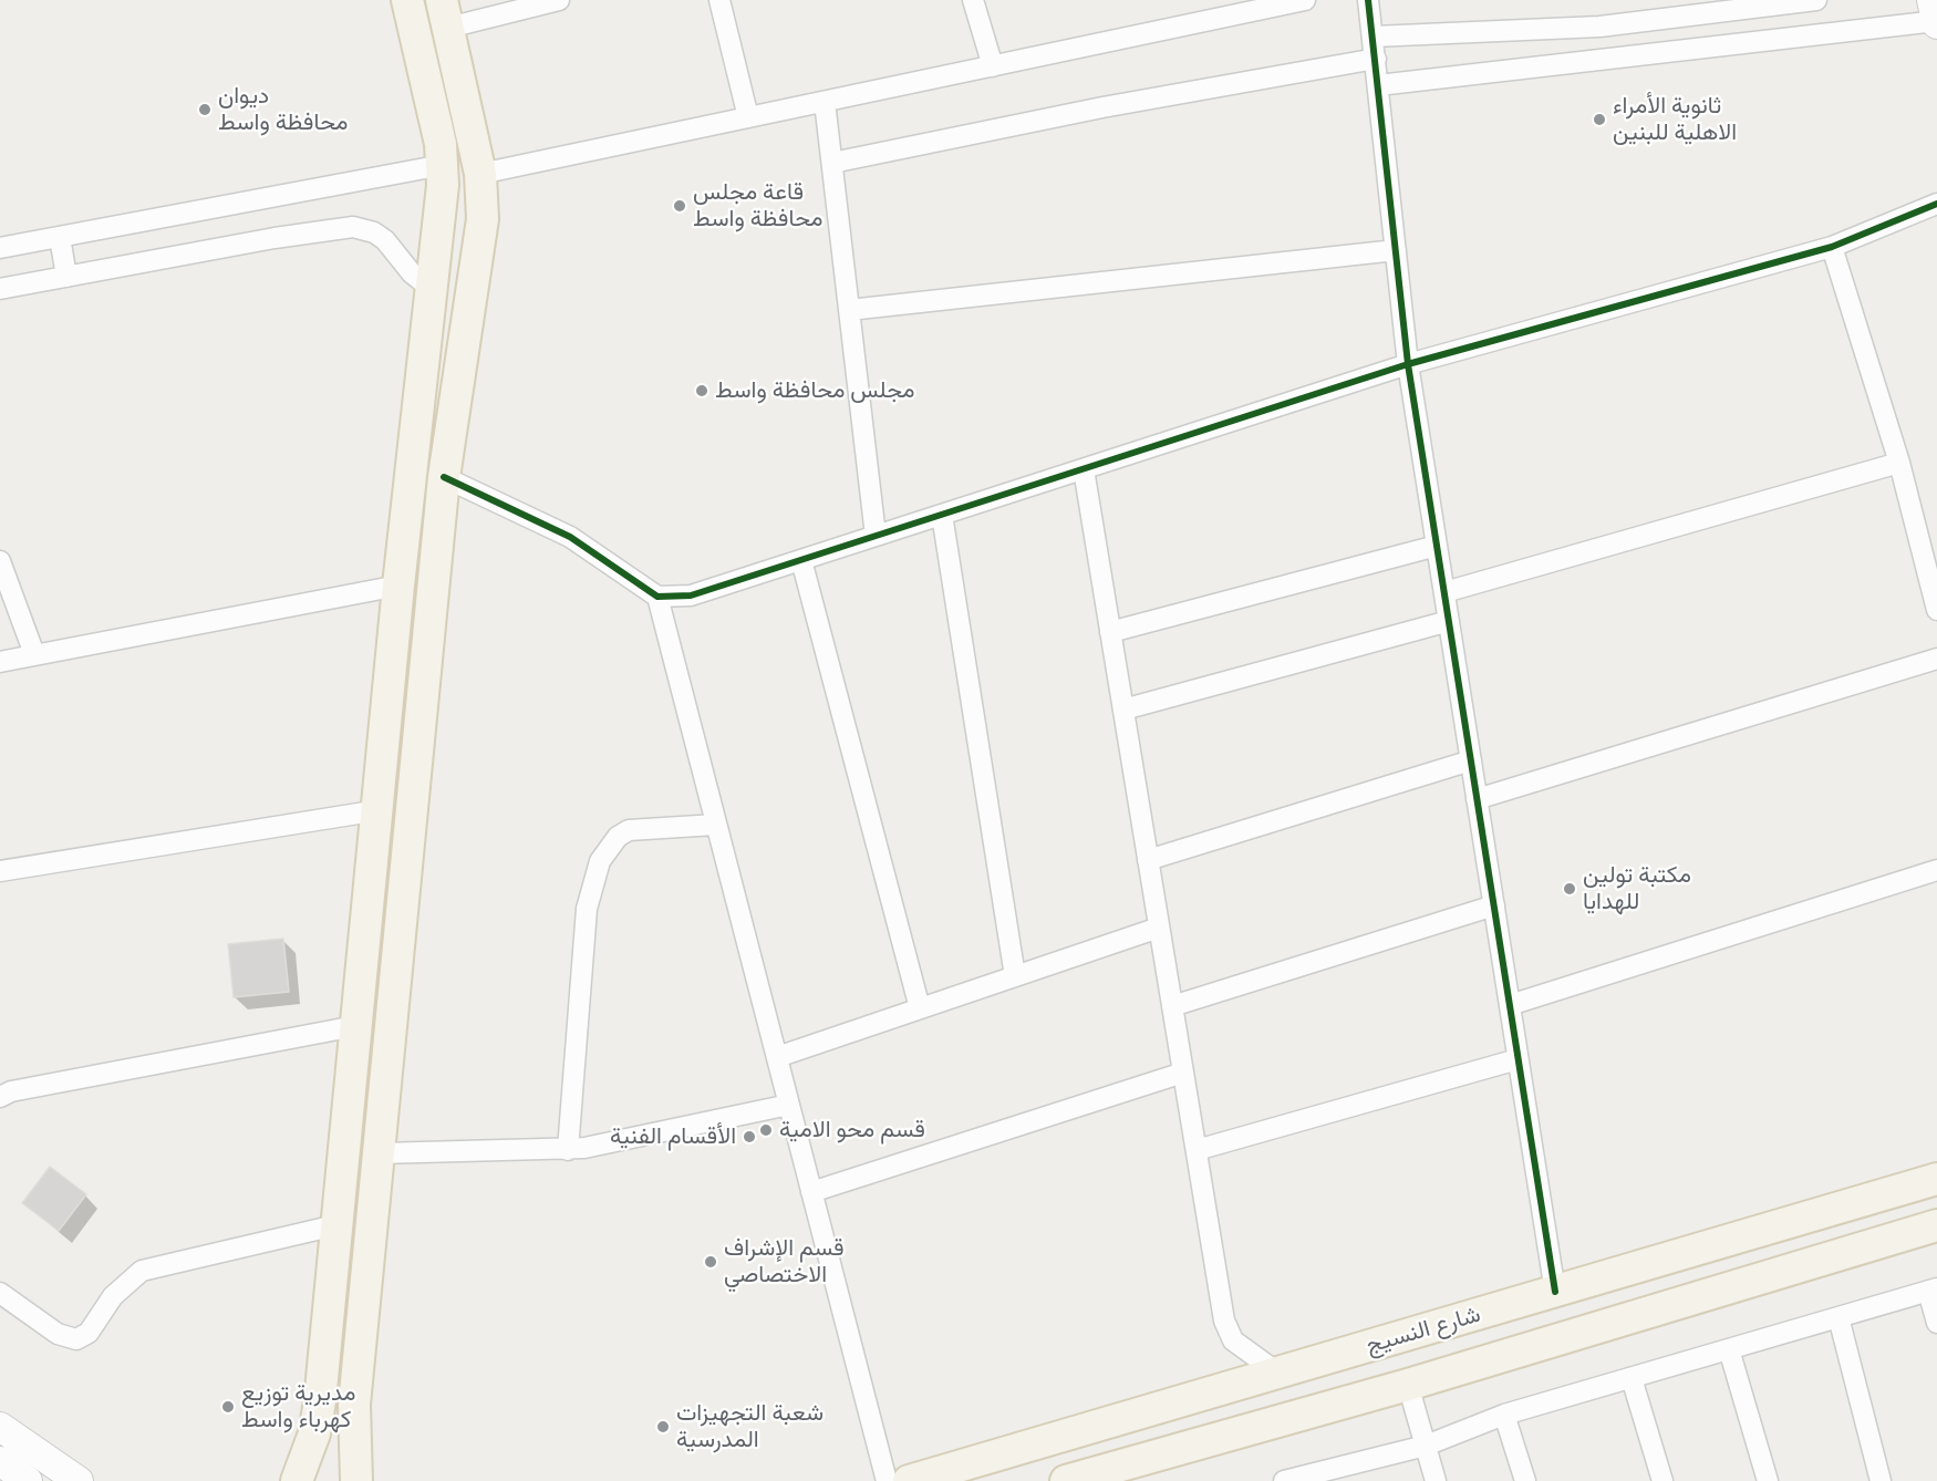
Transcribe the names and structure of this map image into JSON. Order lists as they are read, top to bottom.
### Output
{
  "streets": {
    "main road": ["شارع النسيج"]
  },
  "places": [
    "ديوان محافظة واسط",
    "ثانوية الأمراء الاهلية للبنين",
    "قاعة مجلس محافظة واسط",
    "مجلس محافظة واسط",
    "مكتبة تولين للهدايا",
    "قسم محو الامية",
    "الأقسام الفنية",
    "قسم الإشراف الاختصاصي",
    "مديرية توزيع كهرباء واسط",
    "شعبة التجهيزات المدرسية"
  ]
}
